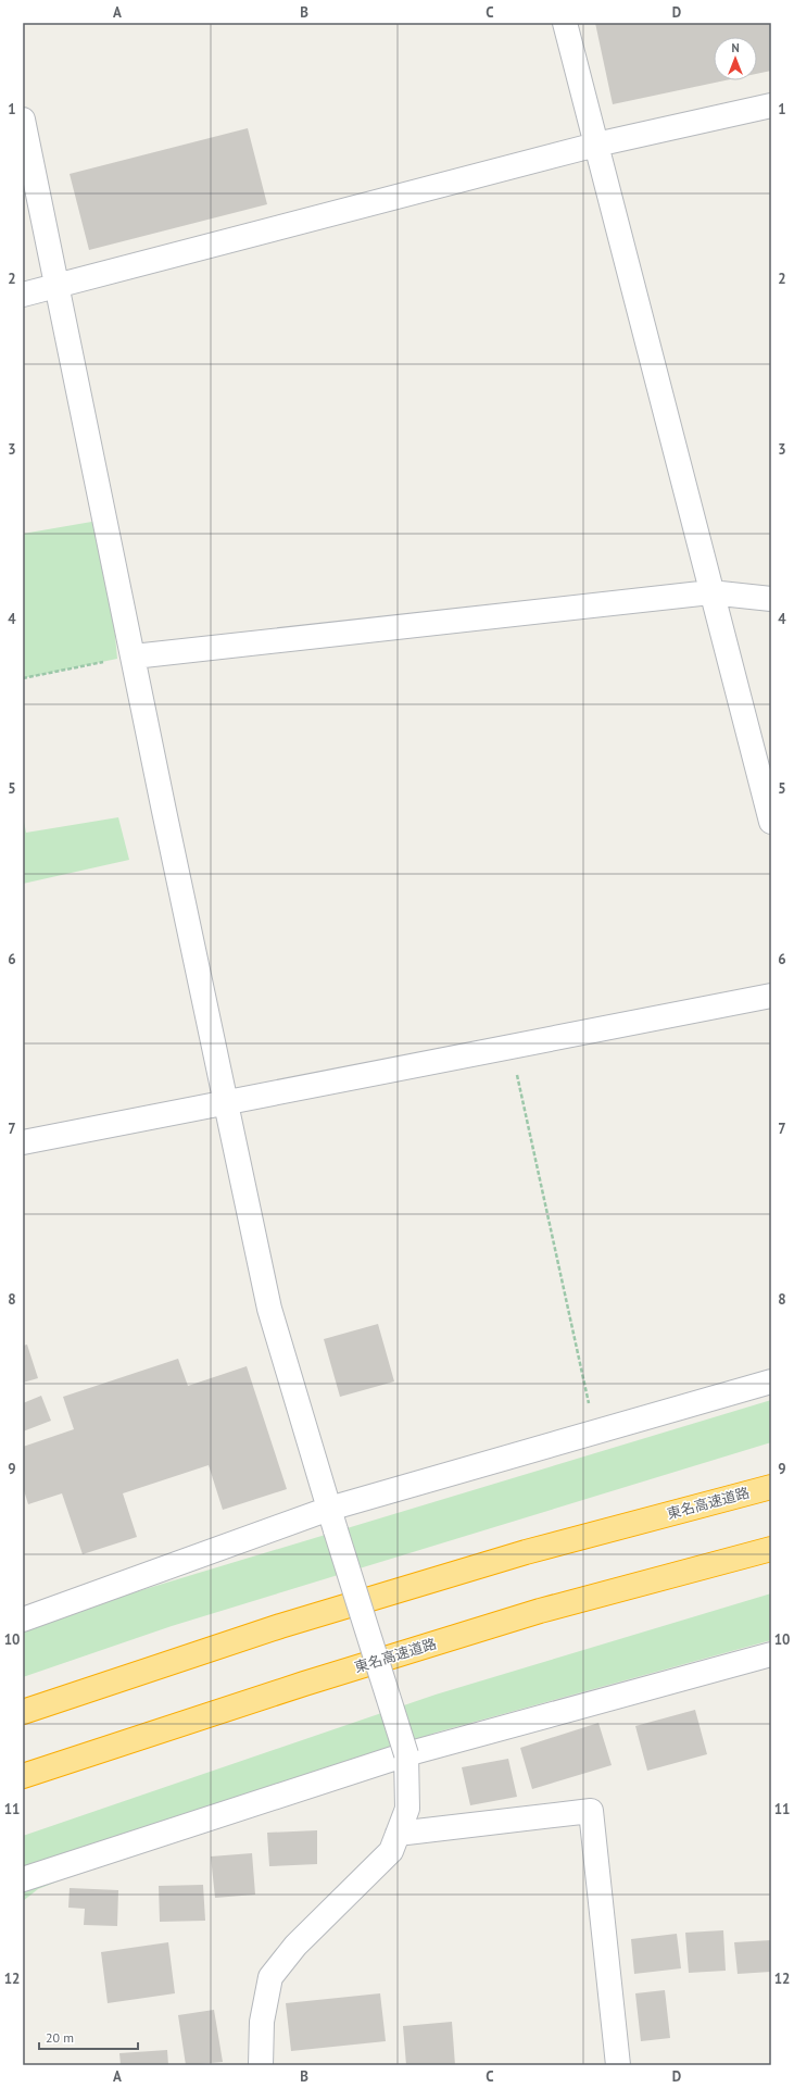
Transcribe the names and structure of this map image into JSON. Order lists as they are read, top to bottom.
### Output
{
  "streets": {
    "highway": ["東名高速道路"]
  },
  "scale_bar": "20 m",
  "north": "top",
  "grid": {
    "columns": [
      "A",
      "B",
      "C",
      "D"
    ],
    "rows": [
      "1",
      "2",
      "3",
      "4",
      "5",
      "6",
      "7",
      "8",
      "9",
      "10",
      "11",
      "12"
    ]
  }
}
